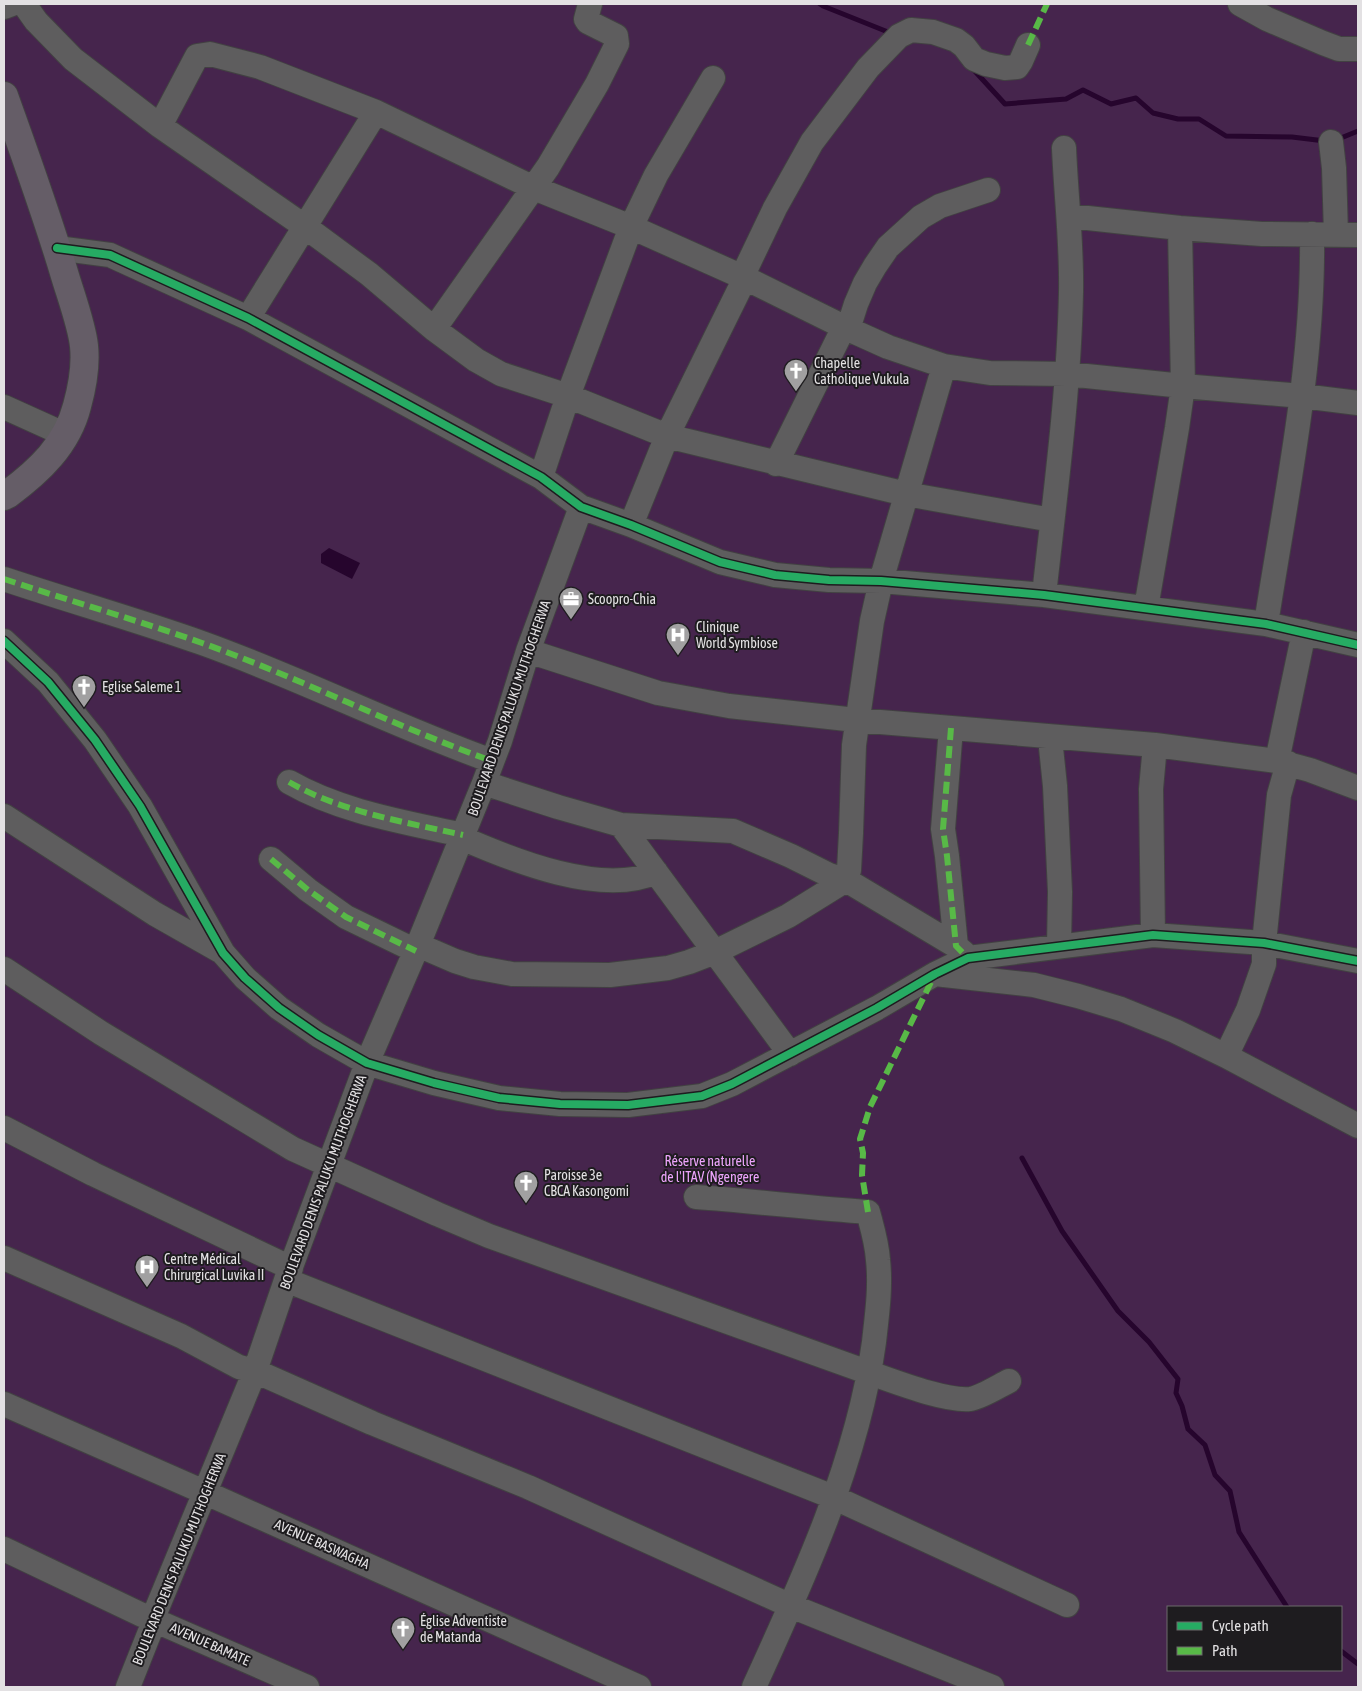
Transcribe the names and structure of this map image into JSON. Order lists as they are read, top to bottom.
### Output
{
  "streets": {
    "street": ["BOULEVARD DENIS PALUKU MUTHOGHERWA", "AVENUE BASWAGHA", "AVENUE BAMATE"]
  },
  "crossings": [
    ["BOULEVARD DENIS PALUKU MUTHOGHERWA", "AVENUE BASWAGHA"],
    ["BOULEVARD DENIS PALUKU MUTHOGHERWA", "AVENUE BAMATE"]
  ],
  "parks": ["Réserve naturelle de l'ITAV (Ngengere"],
  "places": {
    "church": [
      "Chapelle Catholique Vukula",
      "Eglise Saleme 1",
      "Paroisse 3e CBCA Kasongomi",
      "Église Adventiste de Matanda"
    ],
    "office": ["Scoopro-Chia"],
    "hospital": ["Clinique World Symbiose", "Centre Médical Chirurgical Luvika II"]
  },
  "legend": ["Cycle path", "Path"]
}
